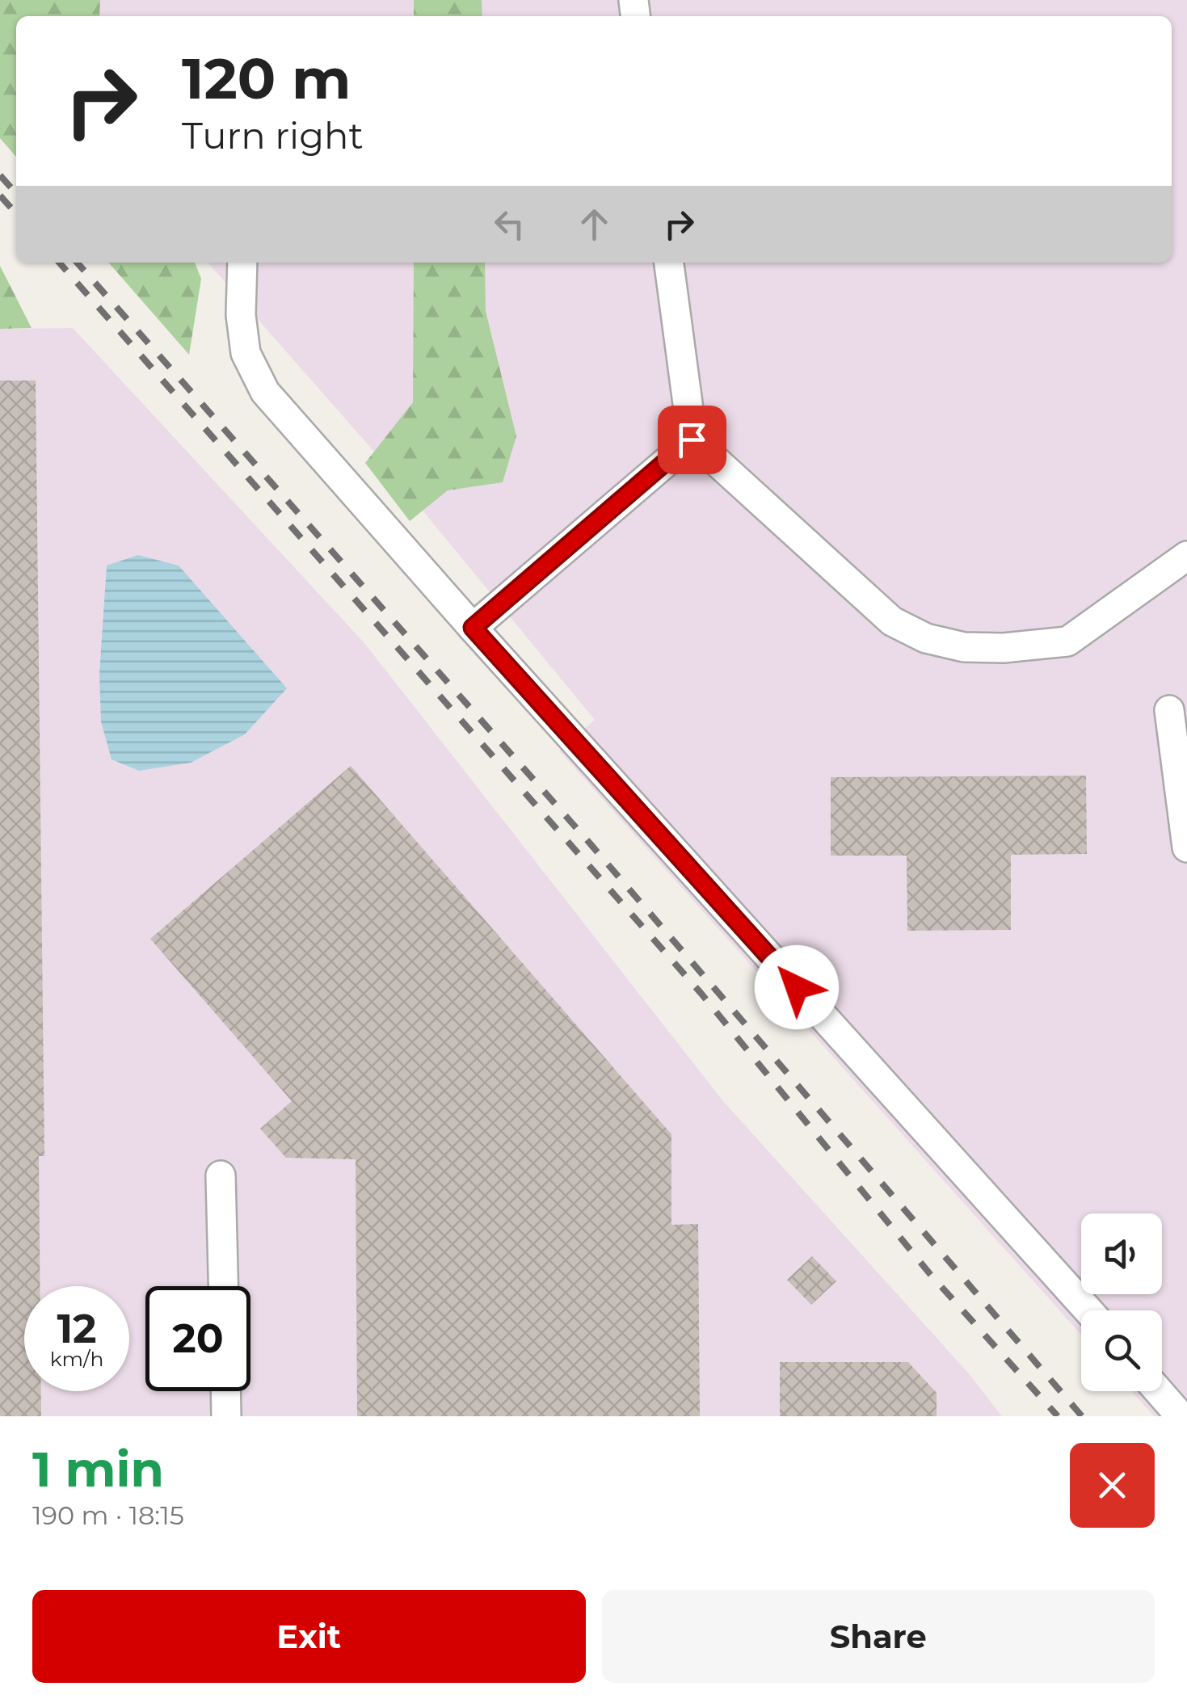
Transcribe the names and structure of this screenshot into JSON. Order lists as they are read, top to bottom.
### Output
{
  "page": {
    "turn": ["120 m", "Turn right"],
    "speed": "12 km/h",
    "limit": "20",
    "heading": ["1 min", "190 m · 18:15"],
    "buttons": ["Exit", "Share"]
  }
}
